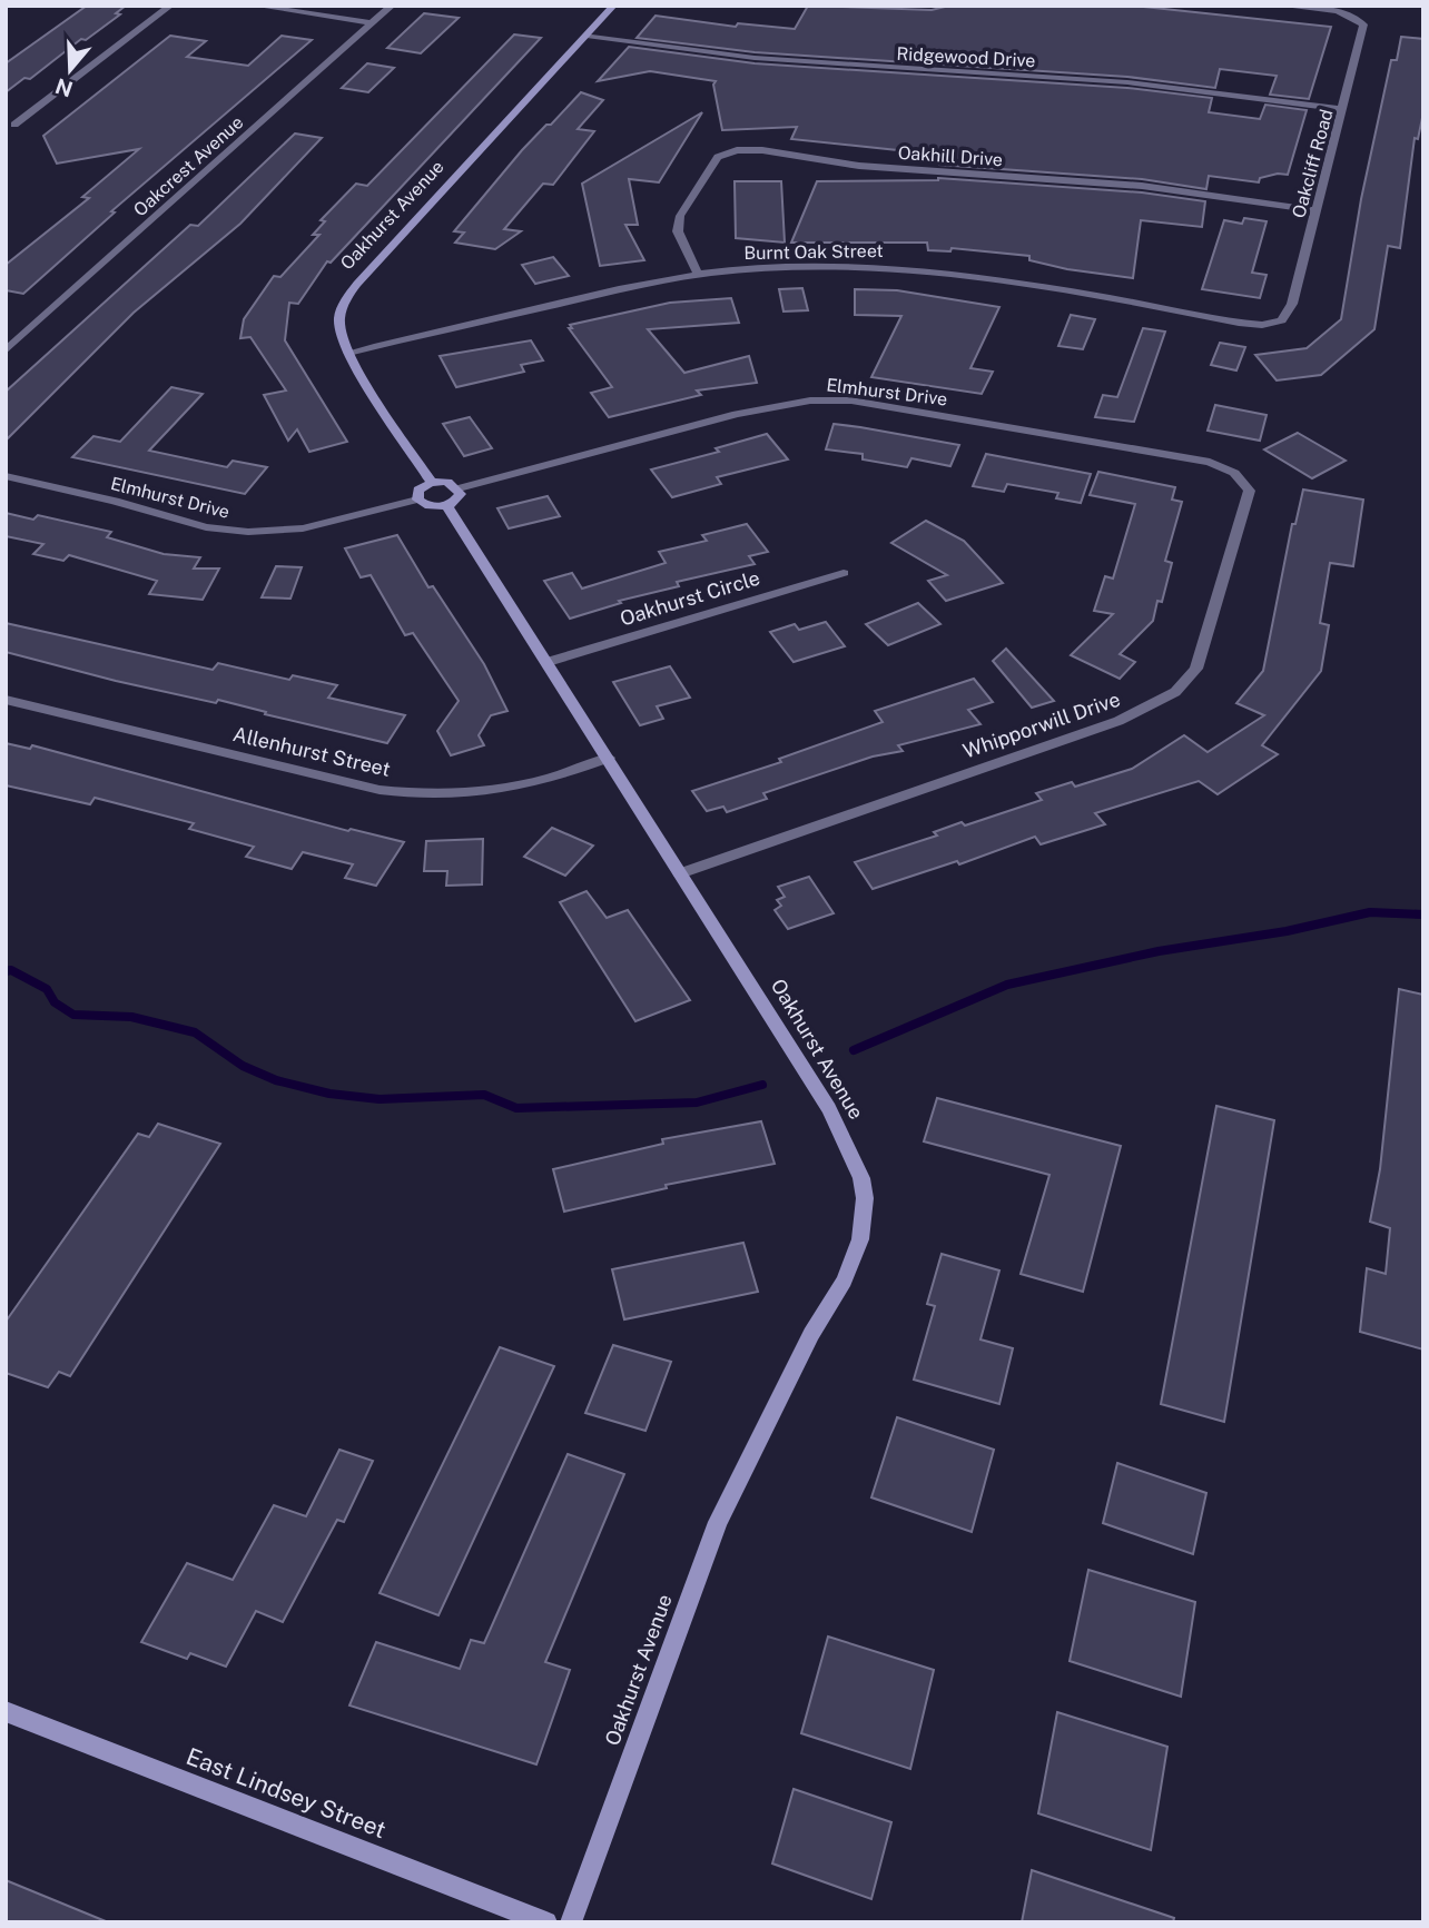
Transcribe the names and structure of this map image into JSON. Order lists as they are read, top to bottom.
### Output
{
  "streets": {
    "street": [
      "Ridgewood Drive",
      "Oakhill Drive",
      "Oakcliff Road",
      "Oakcrest Avenue",
      "Oakhurst Avenue",
      "Burnt Oak Street",
      "Elmhurst Drive",
      "Oakhurst Circle",
      "Whipporwill Drive",
      "Allenhurst Street",
      "East Lindsey Street"
    ]
  },
  "crossings": [
    ["Ridgewood Drive", "Oakcliff Road"],
    ["Ridgewood Drive", "Oakhurst Avenue"],
    ["Oakhill Drive", "Oakcliff Road"],
    ["Oakhill Drive", "Burnt Oak Street"],
    ["Oakcliff Road", "Burnt Oak Street"],
    ["Oakhurst Avenue", "Burnt Oak Street"],
    ["Oakhurst Avenue", "Oakhurst Circle"],
    ["Oakhurst Avenue", "Whipporwill Drive"],
    ["Oakhurst Avenue", "Allenhurst Street"],
    ["Elmhurst Drive", "Whipporwill Drive"]
  ],
  "north": "bottom"
}
